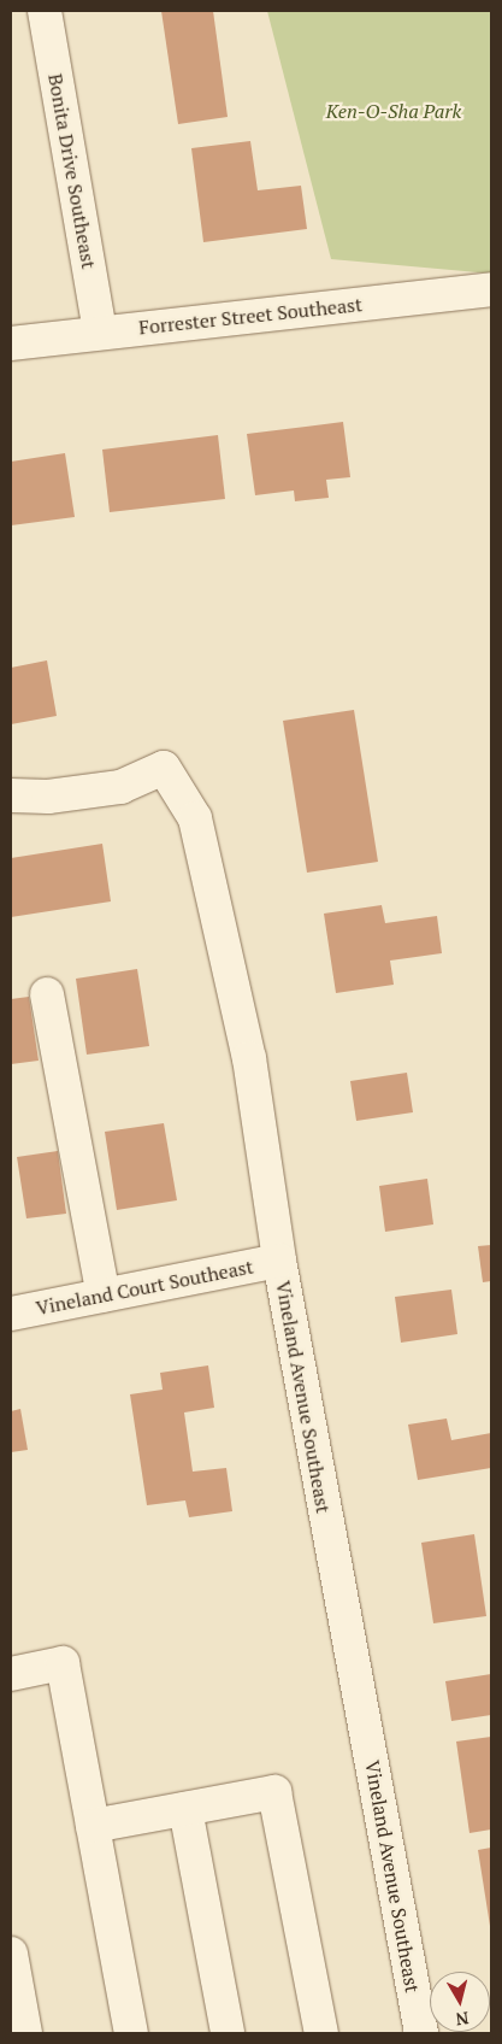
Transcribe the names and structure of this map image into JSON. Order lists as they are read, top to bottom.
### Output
{
  "streets": {
    "street": [
      "Bonita Drive Southeast",
      "Forrester Street Southeast",
      "Vineland Court Southeast",
      "Vineland Avenue Southeast"
    ]
  },
  "crossings": [
    ["Bonita Drive Southeast", "Forrester Street Southeast"],
    ["Vineland Court Southeast", "Vineland Avenue Southeast"]
  ],
  "parks": ["Ken-O-Sha Park"],
  "north": "bottom"
}
